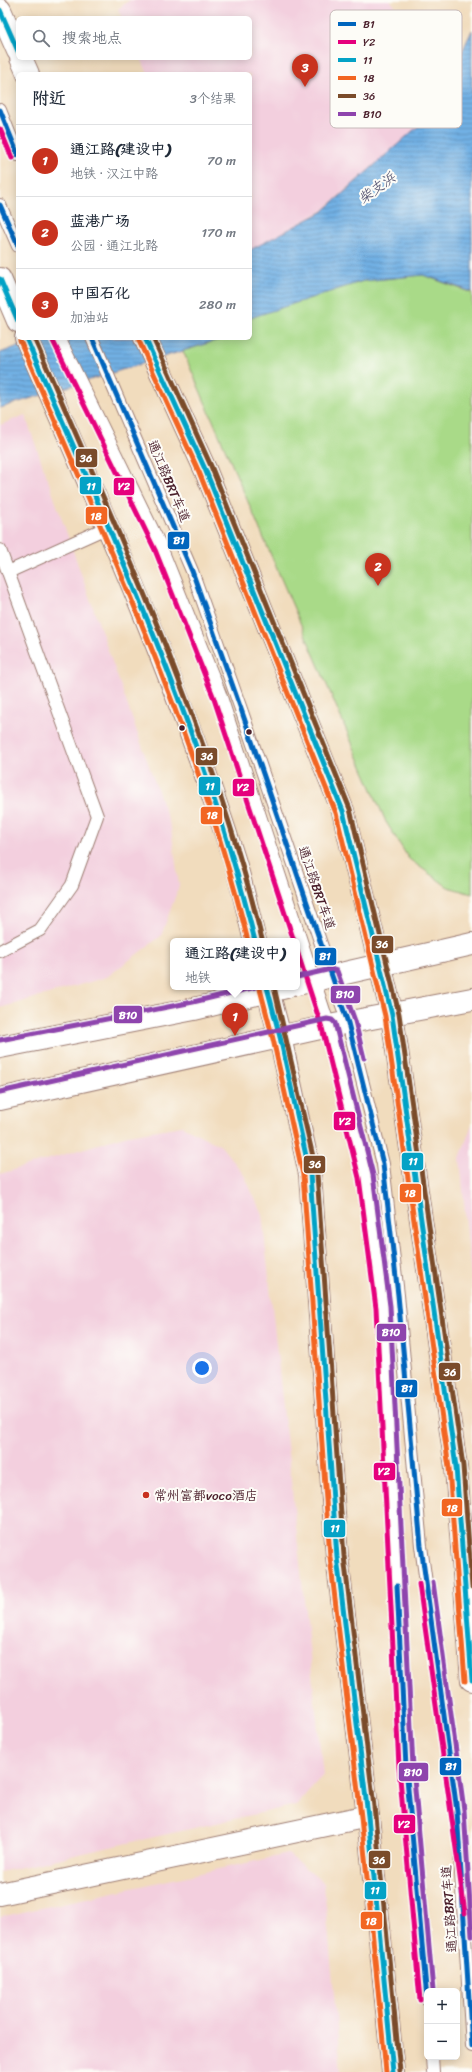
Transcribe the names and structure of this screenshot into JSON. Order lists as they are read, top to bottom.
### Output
{
  "streets": {
    "lane": ["通江路BRT车道"]
  },
  "water": ["柴支浜"],
  "places": ["常州富都voco酒店"],
  "lines": [
    "transit line 11",
    "transit line B1",
    "transit line Y2",
    "transit line 36",
    "transit line 18",
    "transit line B10"
  ],
  "legend": [
    "B1",
    "Y2",
    "11",
    "18",
    "36",
    "B10"
  ],
  "page": {
    "search": "搜索地点",
    "pins": ["3", "2", "1"],
    "heading": ["附近", "3个结果"],
    "list": [
      {
        "mark": "1",
        "name": "通江路(建设中)",
        "note": "地铁 · 汉江中路",
        "value": "70 m"
      },
      {
        "mark": "2",
        "name": "蓝港广场",
        "note": "公园 · 通江北路",
        "value": "170 m"
      },
      {
        "mark": "3",
        "name": "中国石化",
        "note": "加油站",
        "value": "280 m"
      }
    ],
    "popup": ["通江路(建设中)", "地铁"],
    "map_buttons": ["+", "−"]
  }
}
